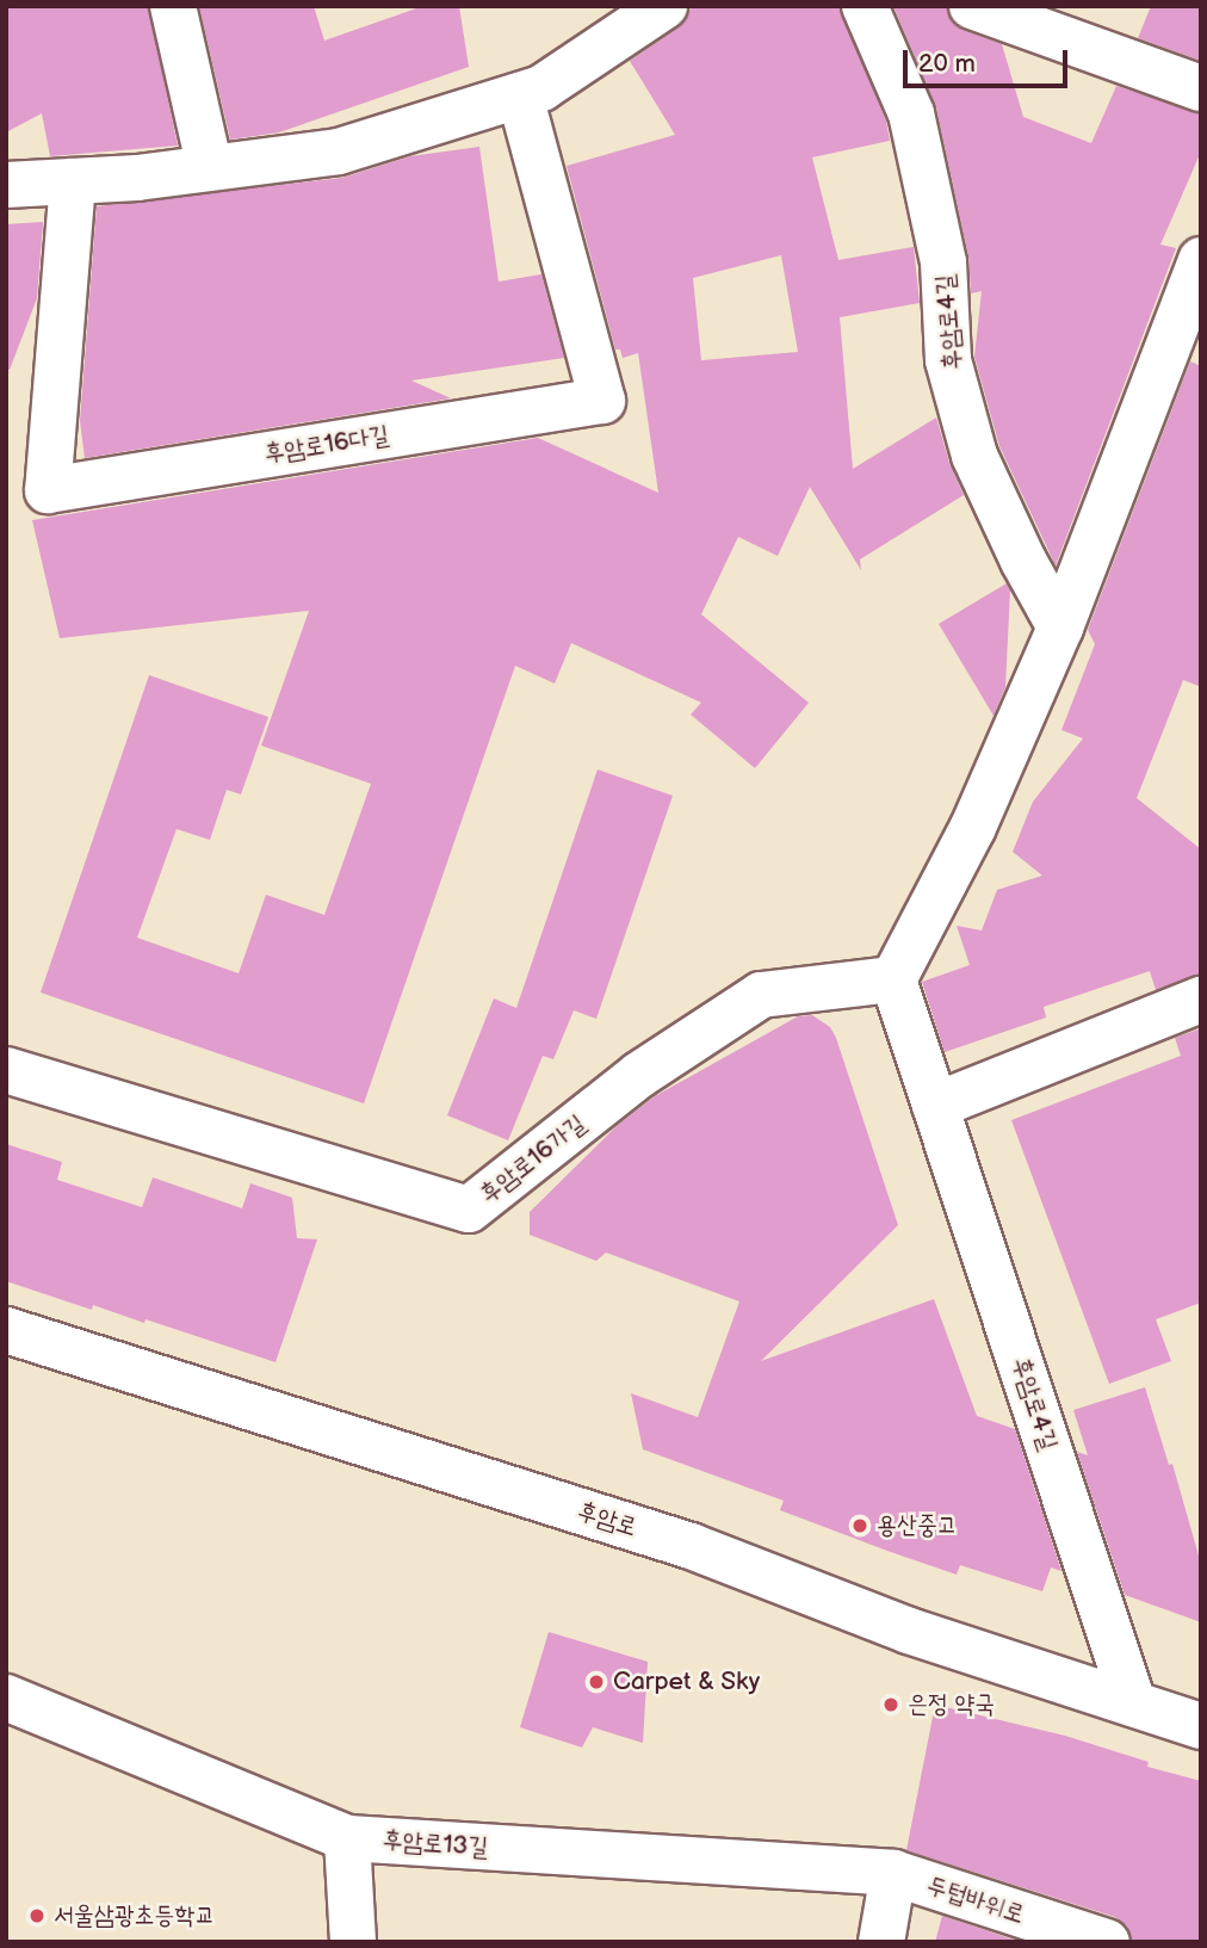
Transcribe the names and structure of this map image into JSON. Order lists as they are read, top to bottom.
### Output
{
  "streets": {
    "street": [
      "후암로4길",
      "후암로16다길",
      "후암로16가길",
      "후암로",
      "후암로13길",
      "두텁바위로"
    ]
  },
  "crossings": [
    ["후암로4길", "후암로16가길"],
    ["후암로4길", "후암로"],
    ["후암로13길", "두텁바위로"]
  ],
  "places": [
    "용산중고",
    "Carpet & Sky",
    "은정 약국",
    "서울삼광초등학교"
  ],
  "scale_bar": "20 m"
}
